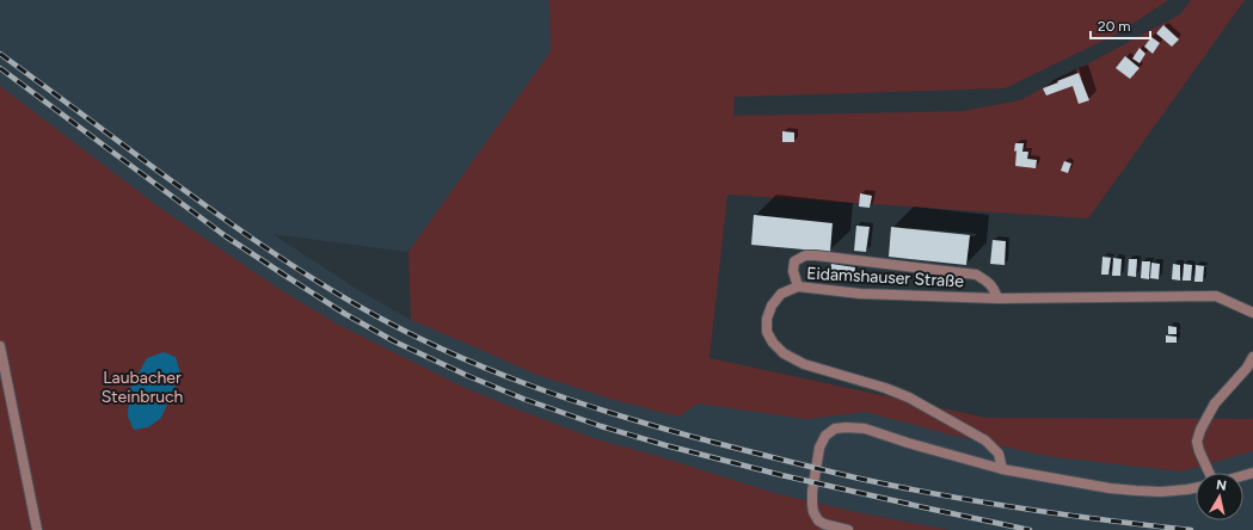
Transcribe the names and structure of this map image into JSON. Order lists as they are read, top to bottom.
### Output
{
  "streets": {
    "lane": ["Eidamshauser Straße"]
  },
  "parks": ["Laubacher Steinbruch"],
  "scale_bar": "20 m",
  "north": "top"
}
